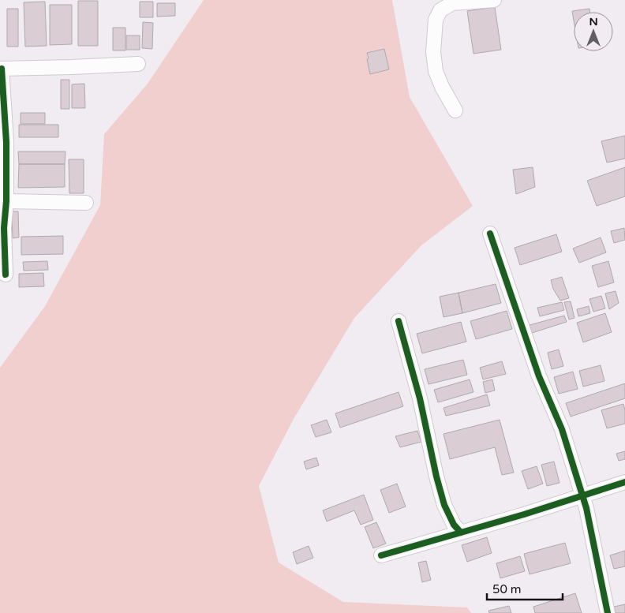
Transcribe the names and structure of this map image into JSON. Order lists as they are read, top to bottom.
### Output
{
  "scale_bar": "50 m",
  "north": "top"
}
